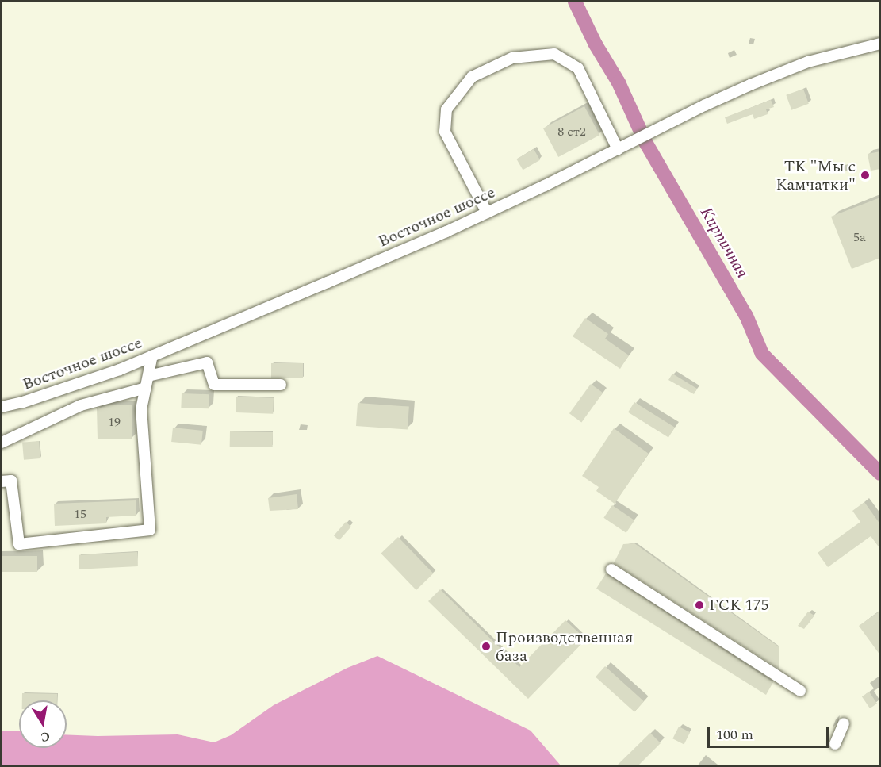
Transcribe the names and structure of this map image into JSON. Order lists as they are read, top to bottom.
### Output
{
  "streets": {
    "street": ["Восточное шоссе"]
  },
  "water": ["Кирпичная"],
  "places": ["ТК \"Мы с Камчатки\"", "ГСК 175", "Производственная база"],
  "house_numbers": [
    "8 ст2",
    "5а",
    "19",
    "15"
  ],
  "scale_bar": "100 m",
  "north": "bottom"
}
